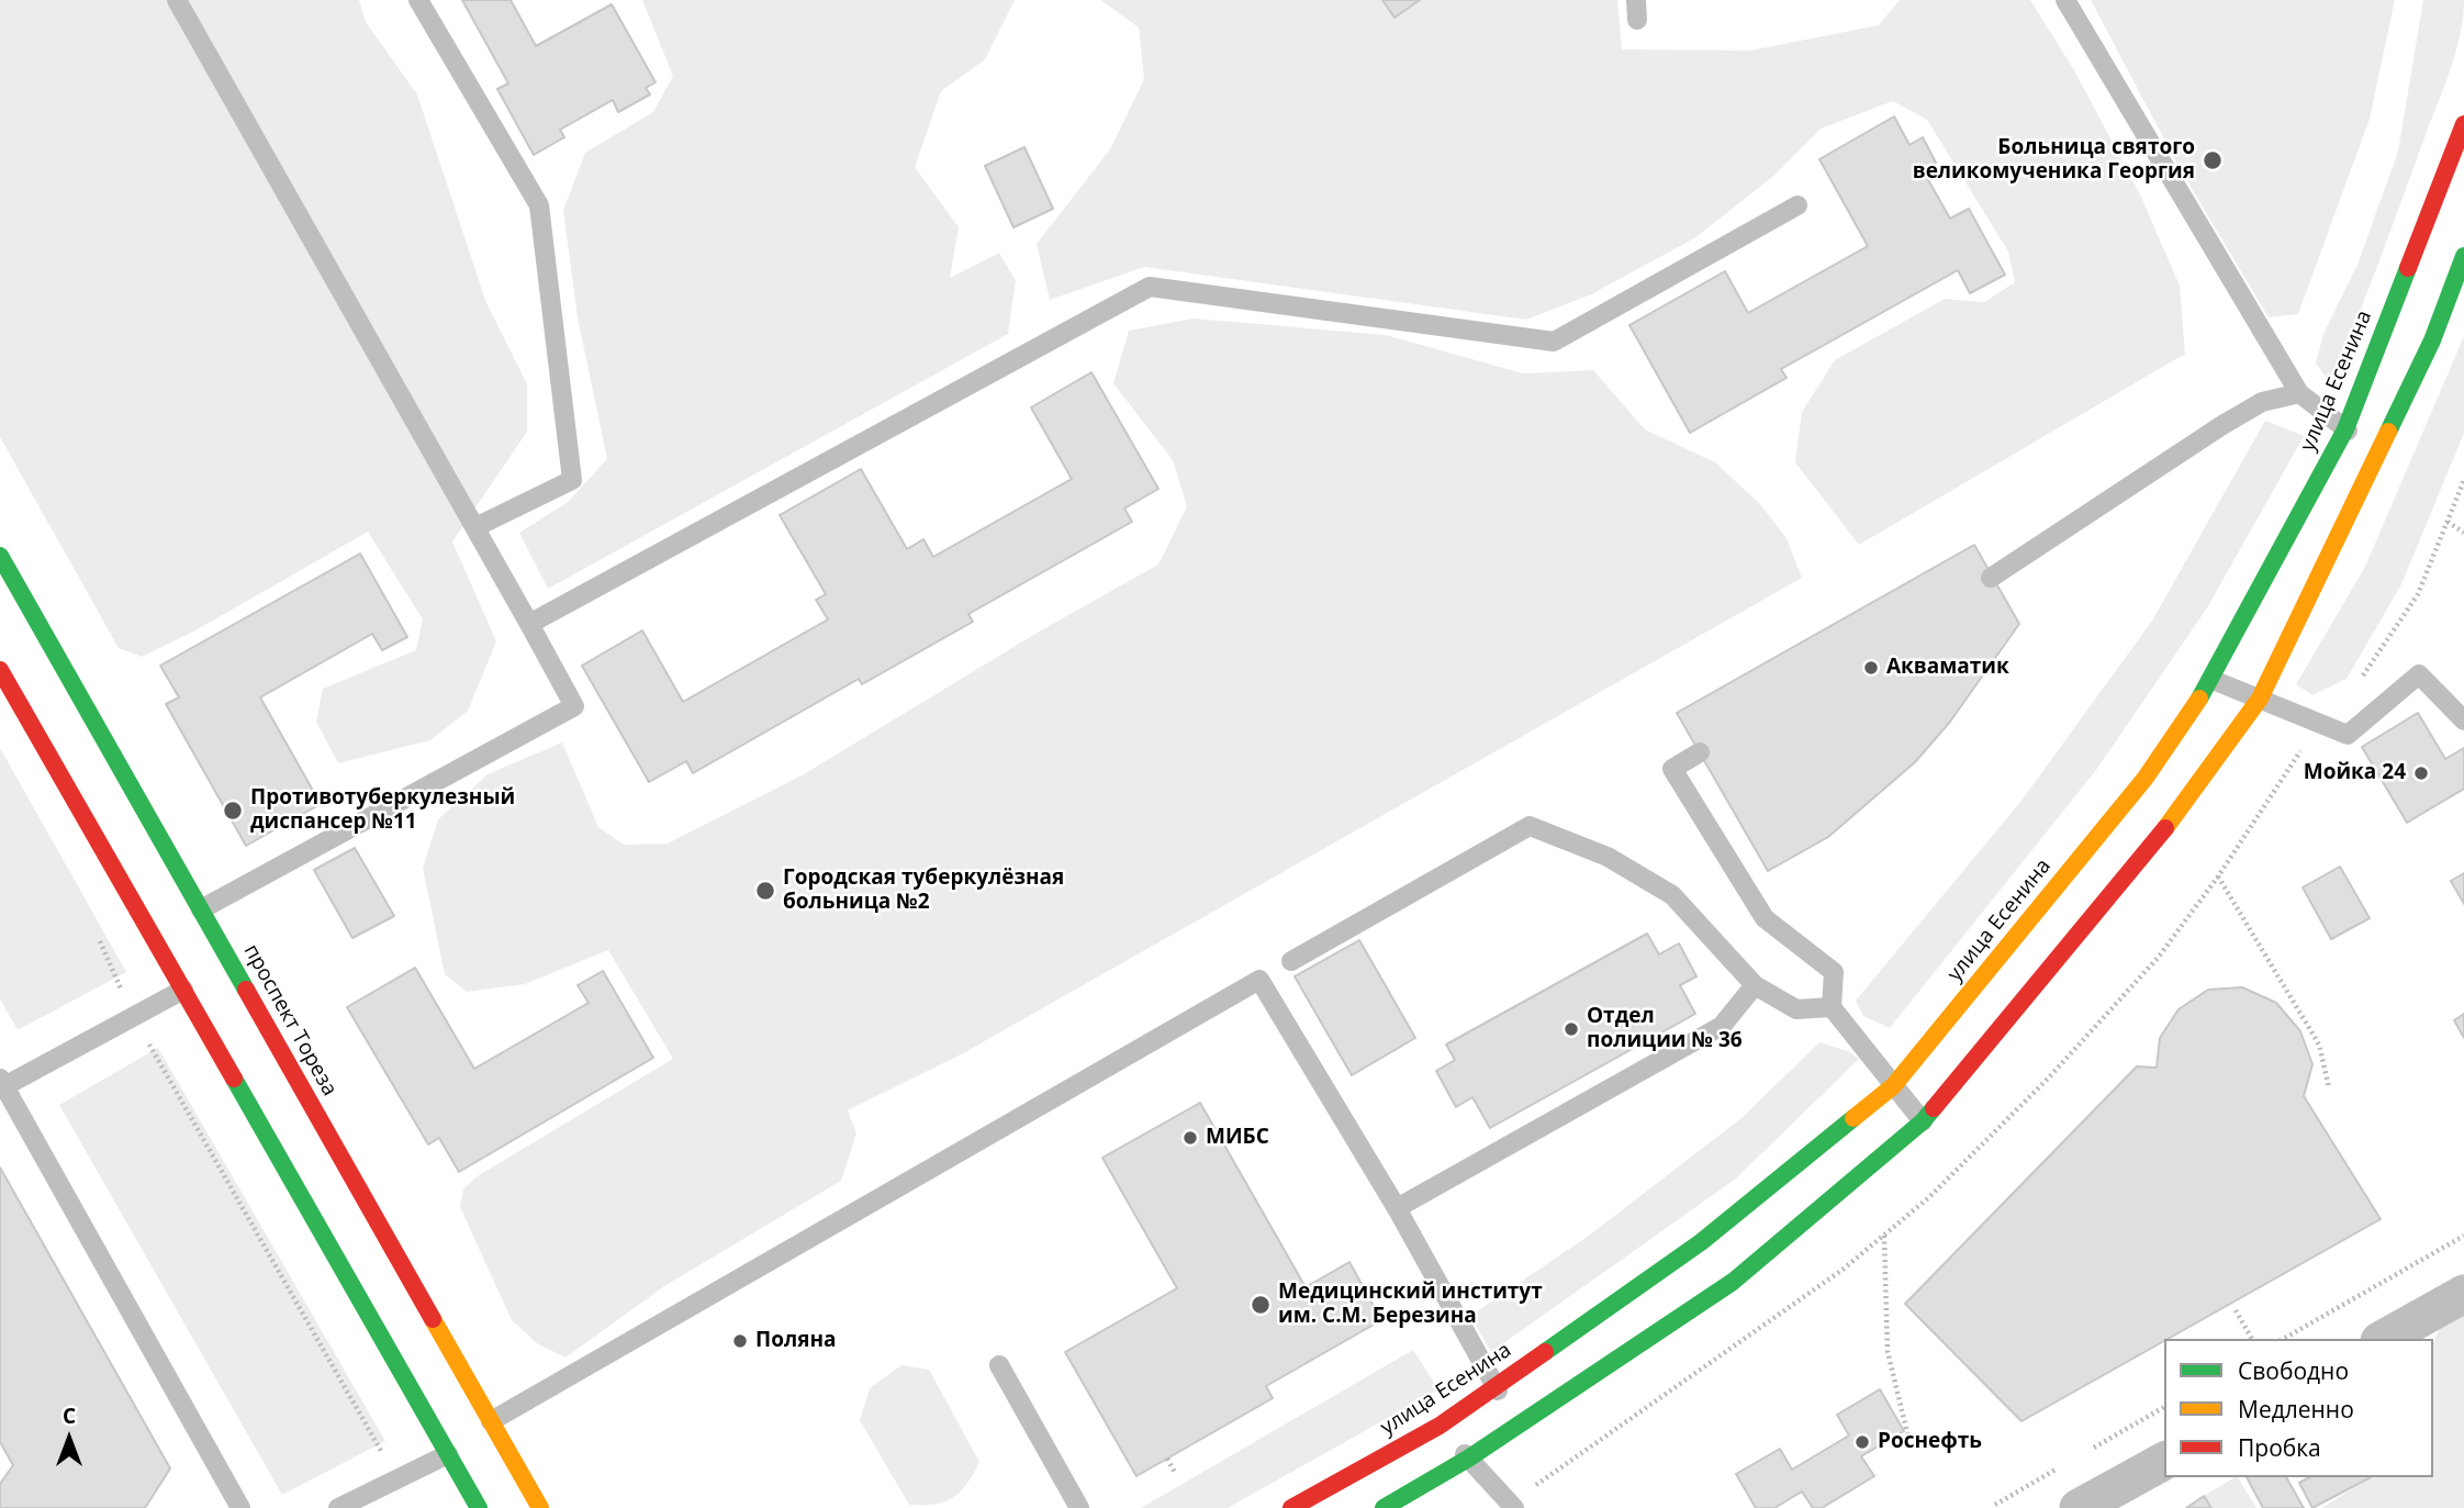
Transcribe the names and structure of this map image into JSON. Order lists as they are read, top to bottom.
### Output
{
  "streets": {
    "street": ["улица Есенина", "проспект Тореза"]
  },
  "places": [
    "Больница святого великомученика Георгия",
    "Акваматик",
    "Мойка 24",
    "Противотуберкулезный диспансер №11",
    "Городская туберкулёзная больница №2",
    "Отдел полиции № 36",
    "МИБС",
    "Медицинский институт им. С.М. Березина",
    "Поляна",
    "Роснефть"
  ],
  "legend": ["Свободно", "Медленно", "Пробка"],
  "north": "top"
}
